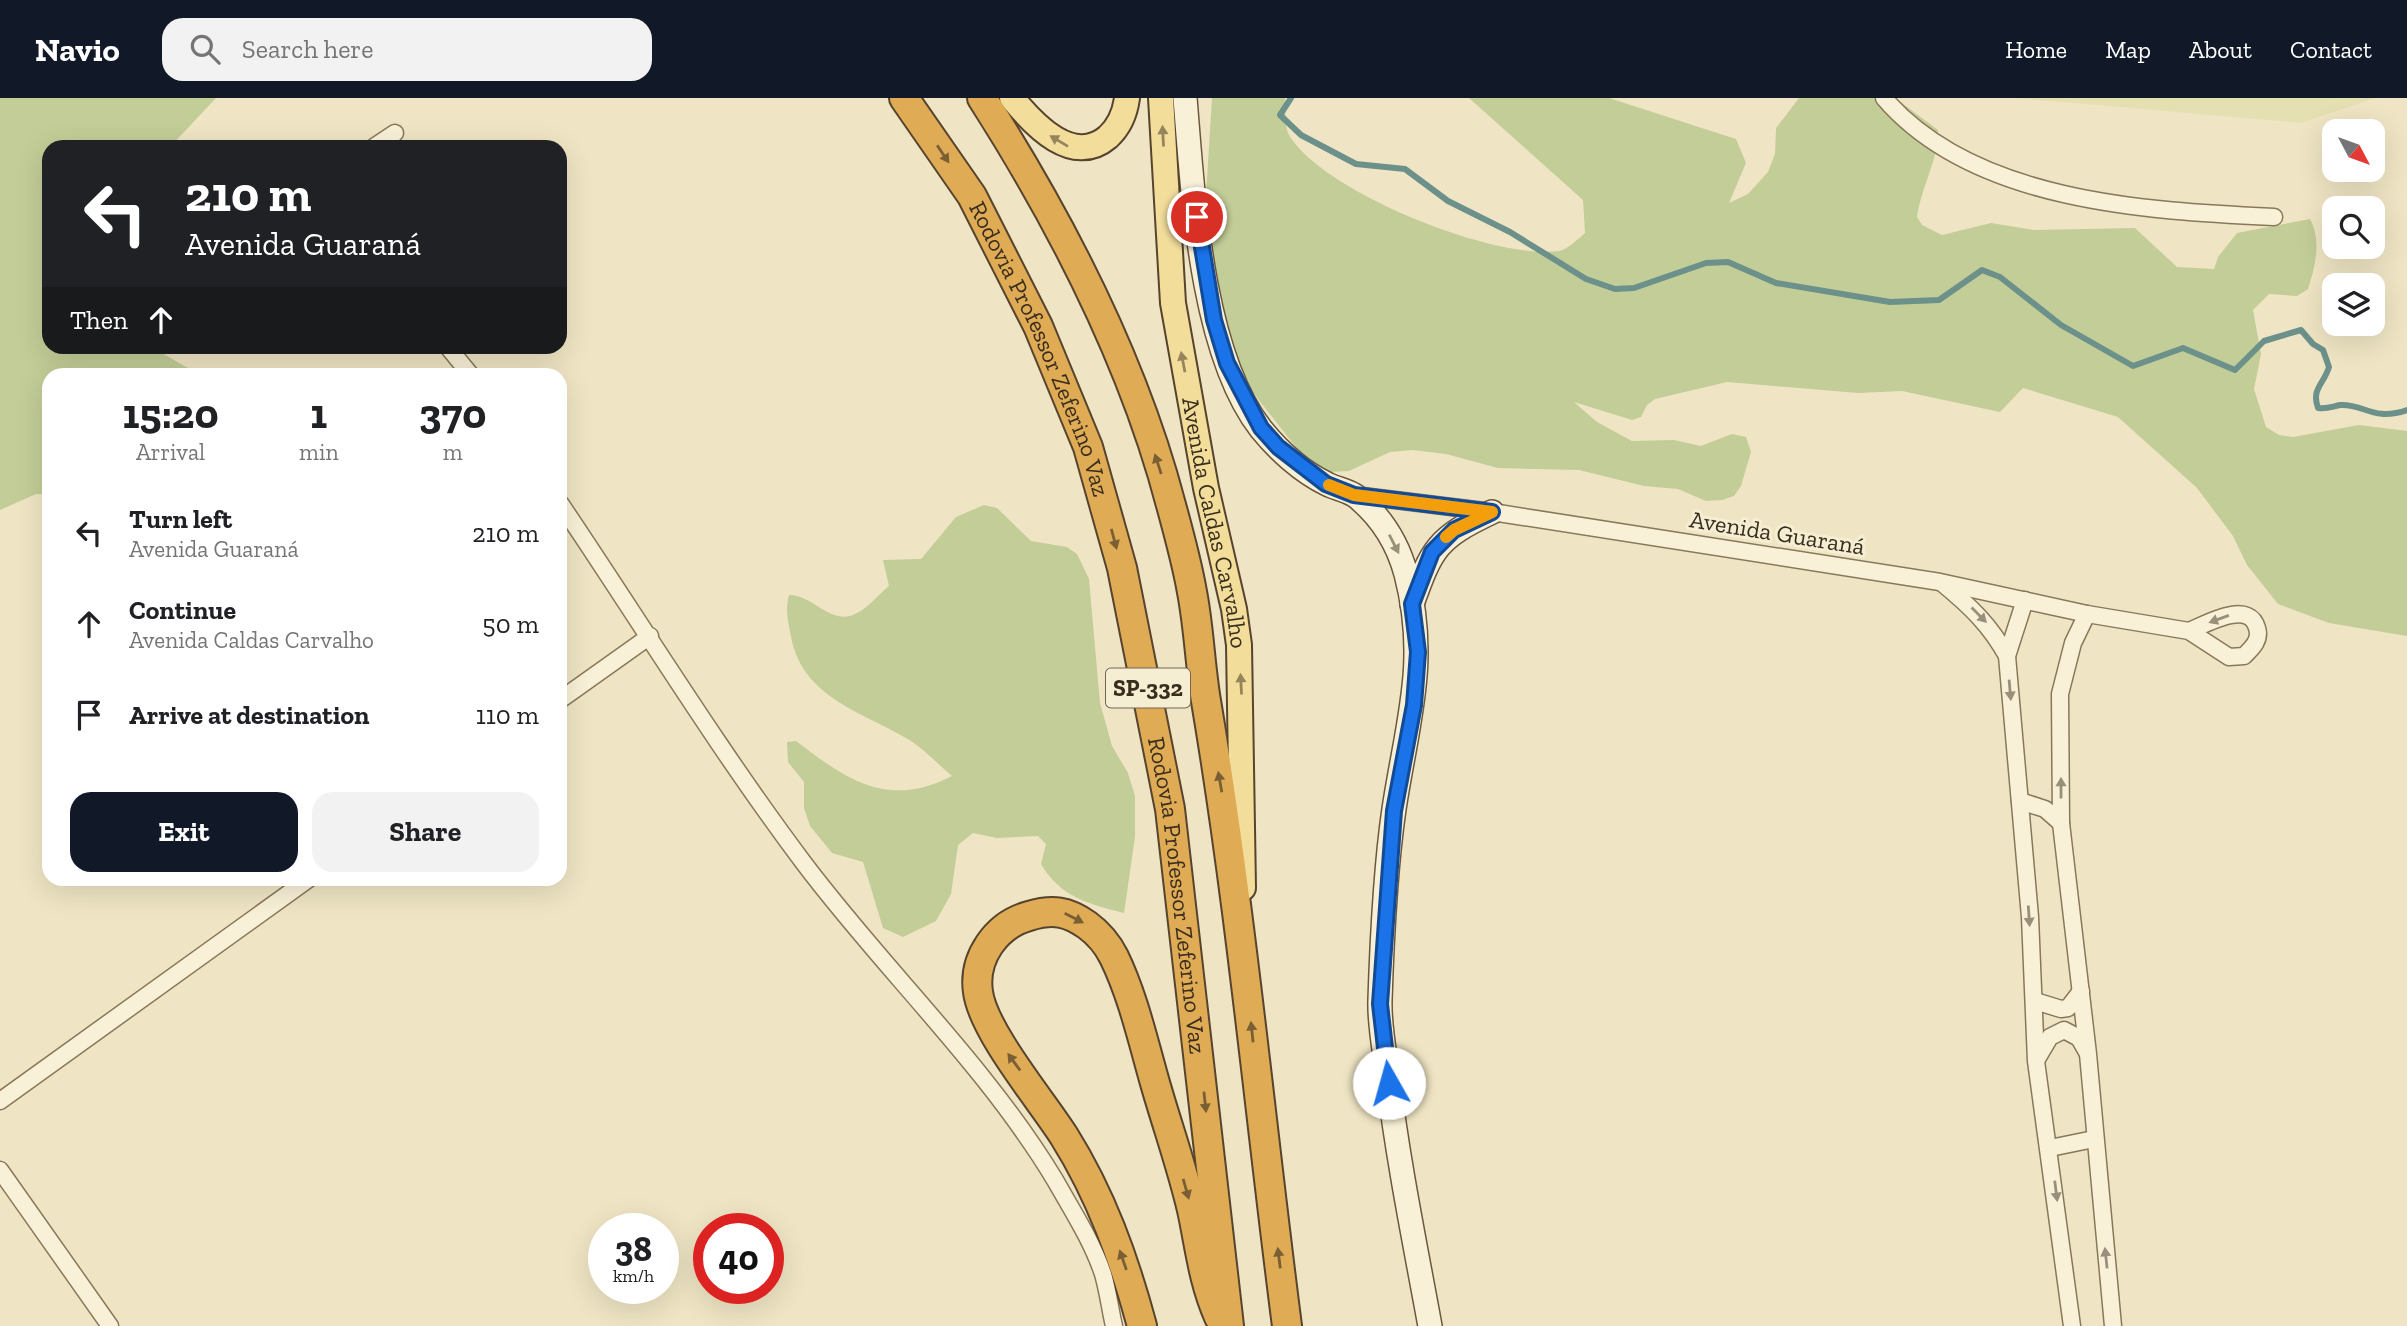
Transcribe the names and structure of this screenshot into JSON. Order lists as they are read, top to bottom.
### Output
{
  "streets": {
    "highway": ["Rodovia Professor Zeferino Vaz", "SP-332"],
    "main road": ["Avenida Caldas Carvalho"],
    "street": ["Avenida Guaraná"]
  },
  "crossings": [
    ["Avenida Caldas Carvalho", "Avenida Guaraná"],
    ["Avenida Caldas Carvalho", "SP-332"]
  ],
  "one_way": ["Avenida Caldas Carvalho"],
  "north": "bottom right",
  "page": {
    "header": "Navio",
    "search": "Search here",
    "nav": [
      "Home",
      "Map",
      "About",
      "Contact"
    ],
    "turn": ["210 m", "Avenida Guaraná"],
    "then": "Then",
    "eta": [
      "15:20",
      "Arrival",
      "1",
      "min",
      "370",
      "m"
    ],
    "list": [
      {
        "name": "Turn left",
        "note": "Avenida Guaraná",
        "value": "210 m"
      },
      {
        "name": "Continue",
        "note": "Avenida Caldas Carvalho",
        "value": "50 m"
      },
      {
        "name": "Arrive at destination",
        "value": "110 m"
      }
    ],
    "buttons": ["Exit", "Share"],
    "speed": "38 km/h",
    "limit": "40"
  }
}
